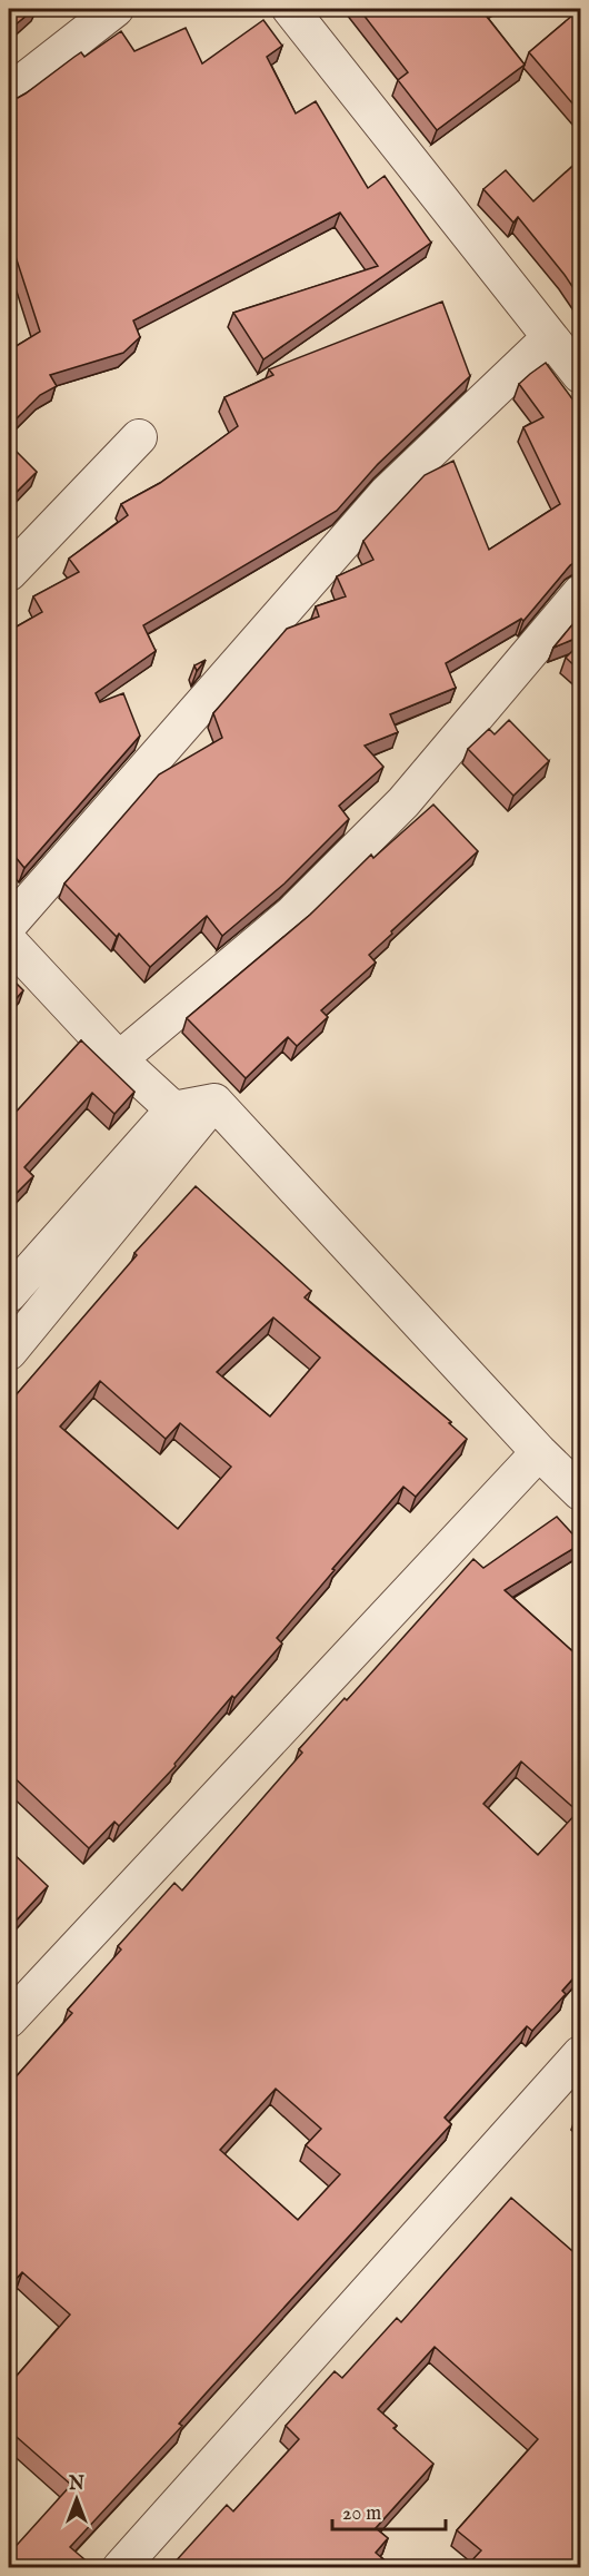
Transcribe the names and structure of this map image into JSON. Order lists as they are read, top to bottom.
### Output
{
  "scale_bar": "20 m",
  "north": "top"
}
